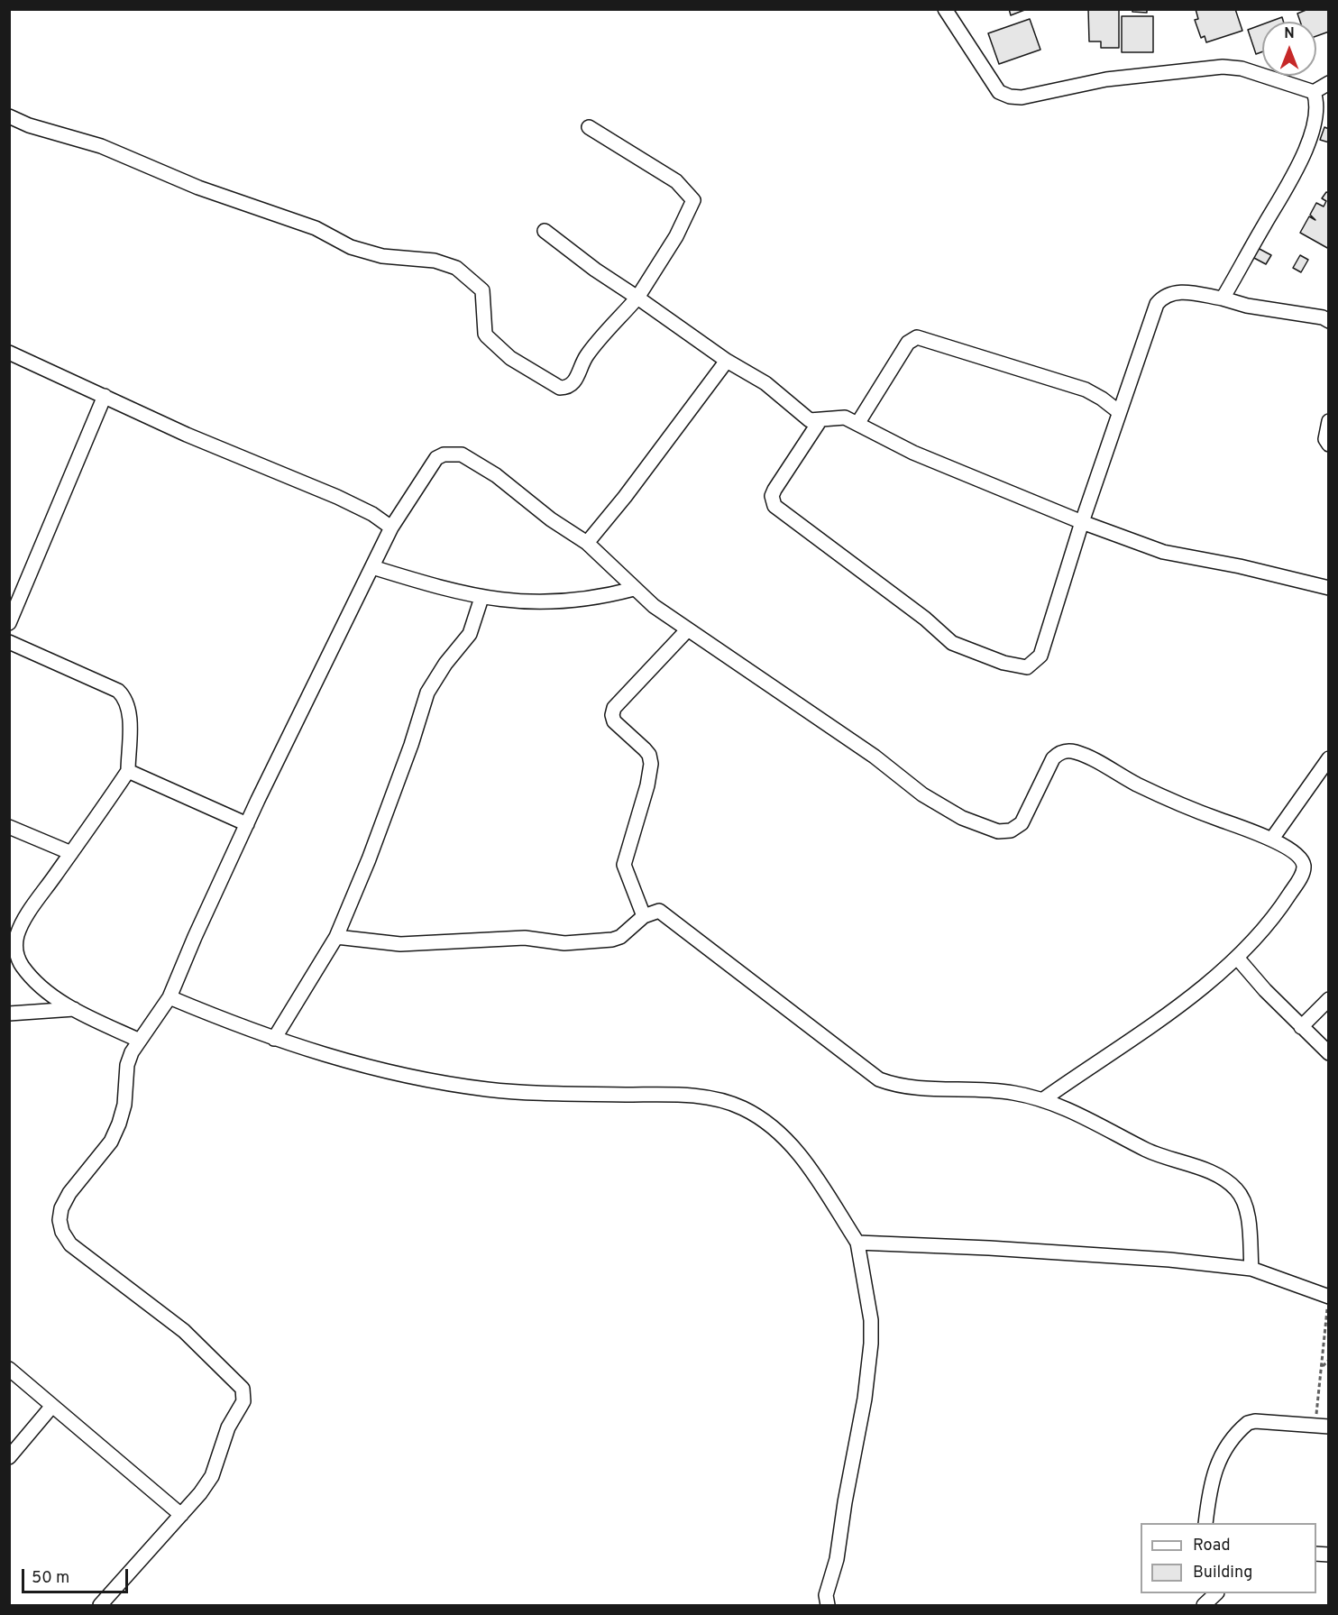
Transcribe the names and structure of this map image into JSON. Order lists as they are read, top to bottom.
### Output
{
  "legend": ["Road", "Building"],
  "scale_bar": "50 m",
  "north": "top"
}
